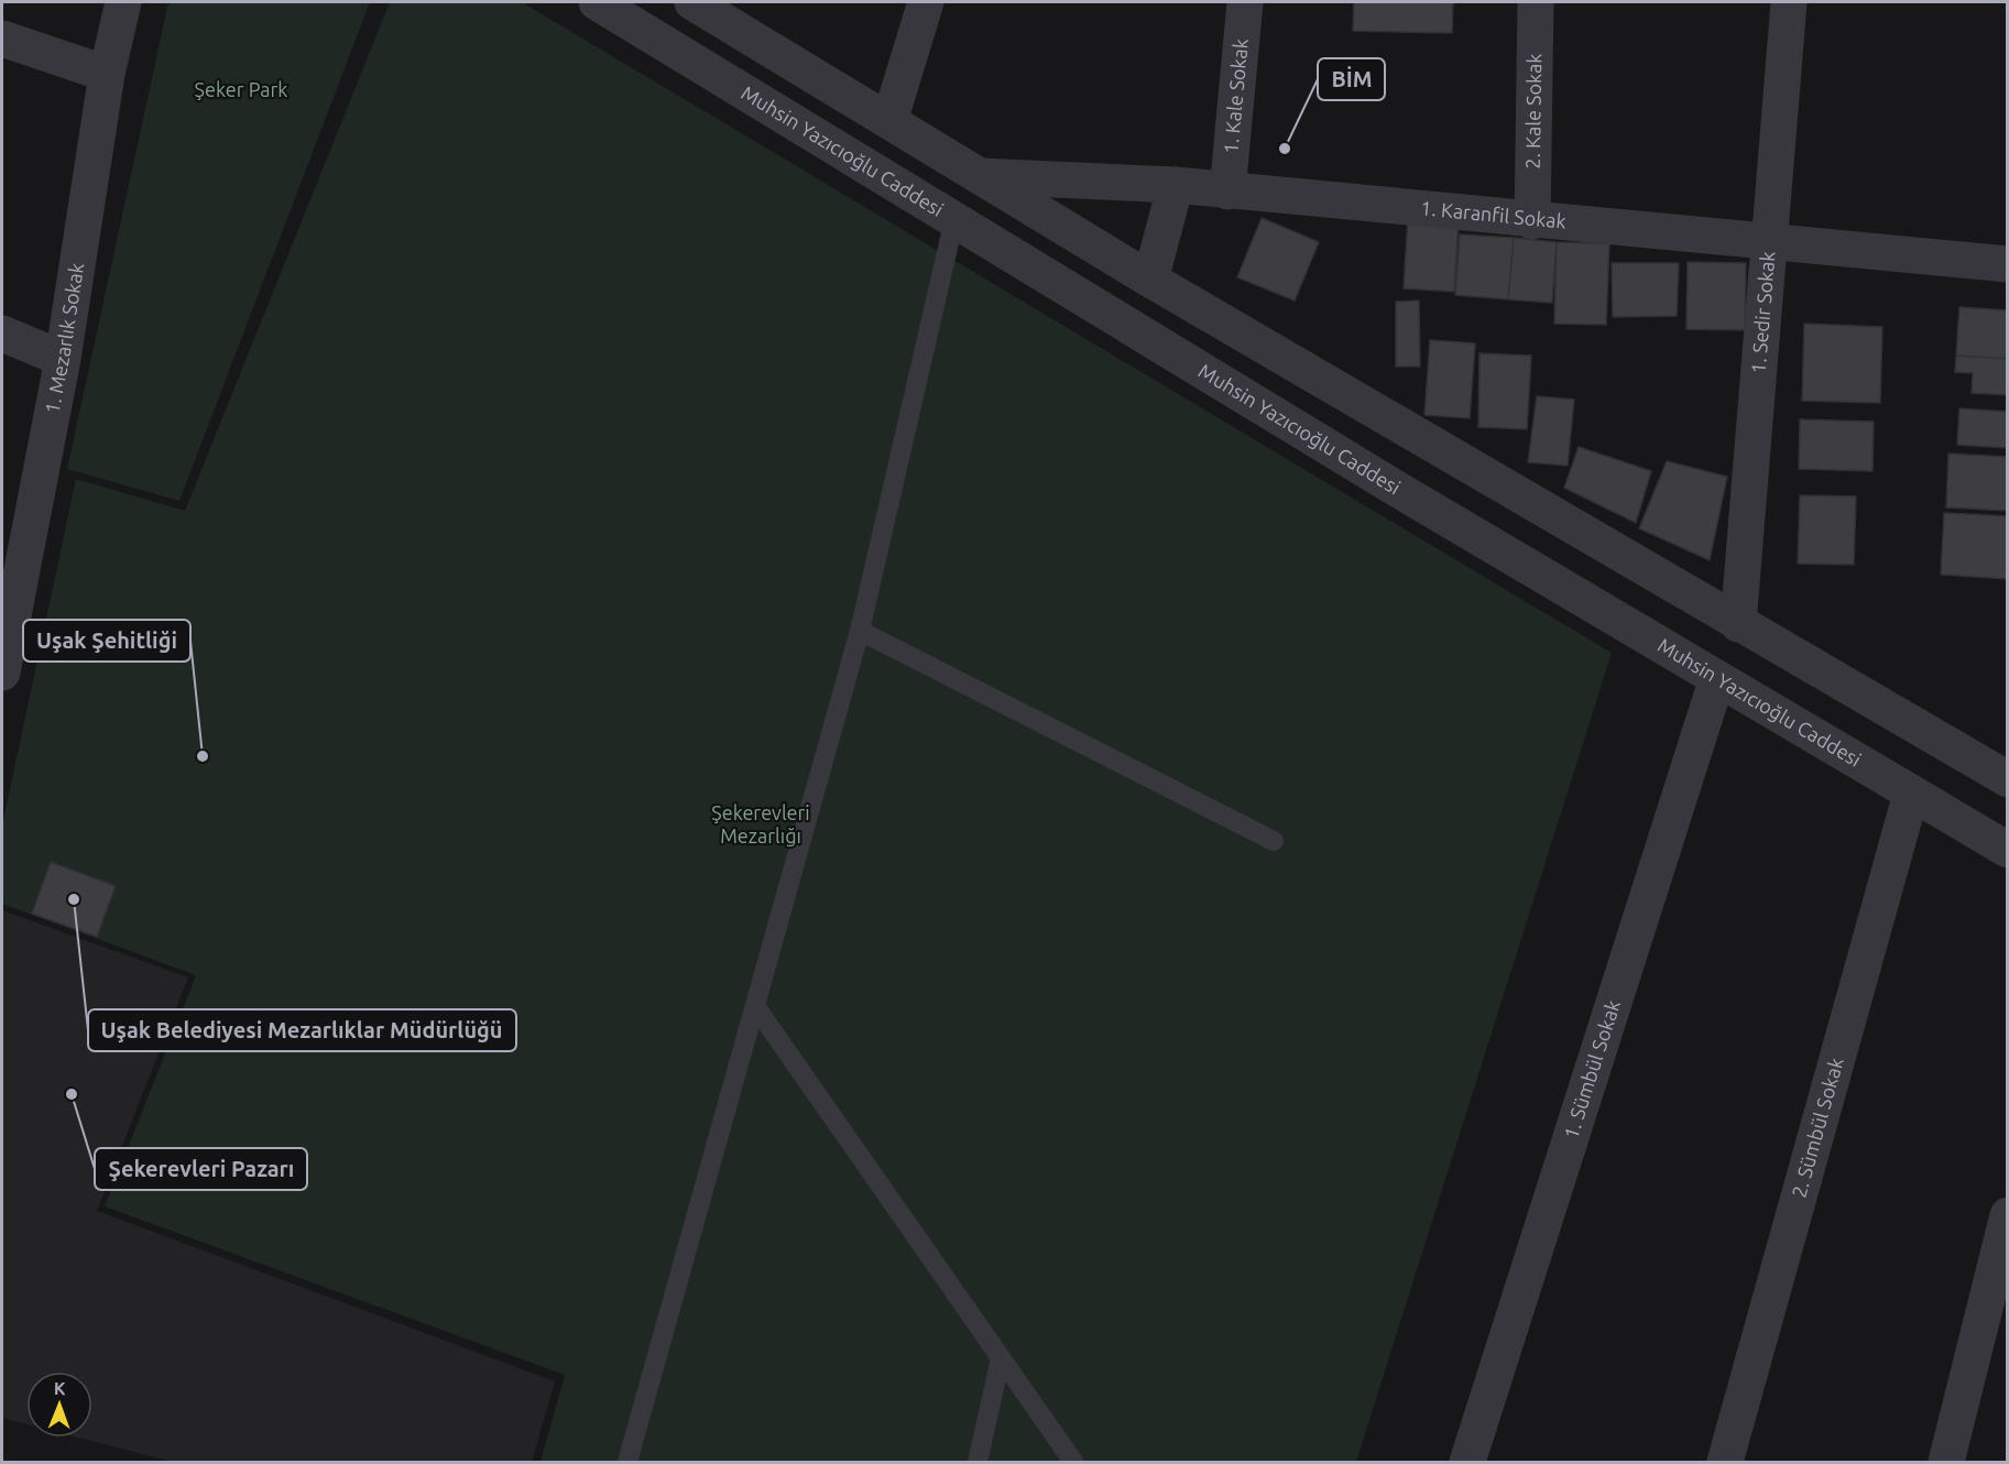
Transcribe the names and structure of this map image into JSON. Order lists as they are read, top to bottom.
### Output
{
  "streets": {
    "street": [
      "1. Kale Sokak",
      "2. Kale Sokak",
      "Muhsin Yazıcıoğlu Caddesi",
      "1. Karanfil Sokak",
      "1. Sedir Sokak",
      "1. Mezarlık Sokak",
      "1. Sümbül Sokak",
      "2. Sümbül Sokak"
    ]
  },
  "crossings": [
    ["1. Kale Sokak", "1. Karanfil Sokak"],
    ["2. Kale Sokak", "1. Karanfil Sokak"],
    ["Muhsin Yazıcıoğlu Caddesi", "1. Sedir Sokak"],
    ["Muhsin Yazıcıoğlu Caddesi", "1. Sümbül Sokak"],
    ["Muhsin Yazıcıoğlu Caddesi", "2. Sümbül Sokak"],
    ["1. Karanfil Sokak", "1. Sedir Sokak"],
    ["1. Sedir Sokak", "1. Sümbül Sokak"]
  ],
  "parks": ["Şeker Park", "Şekerevleri Mezarlığı"],
  "places": [
    "BİM",
    "Uşak Şehitliği",
    "Uşak Belediyesi Mezarlıklar Müdürlüğü",
    "Şekerevleri Pazarı"
  ],
  "north": "top"
}
